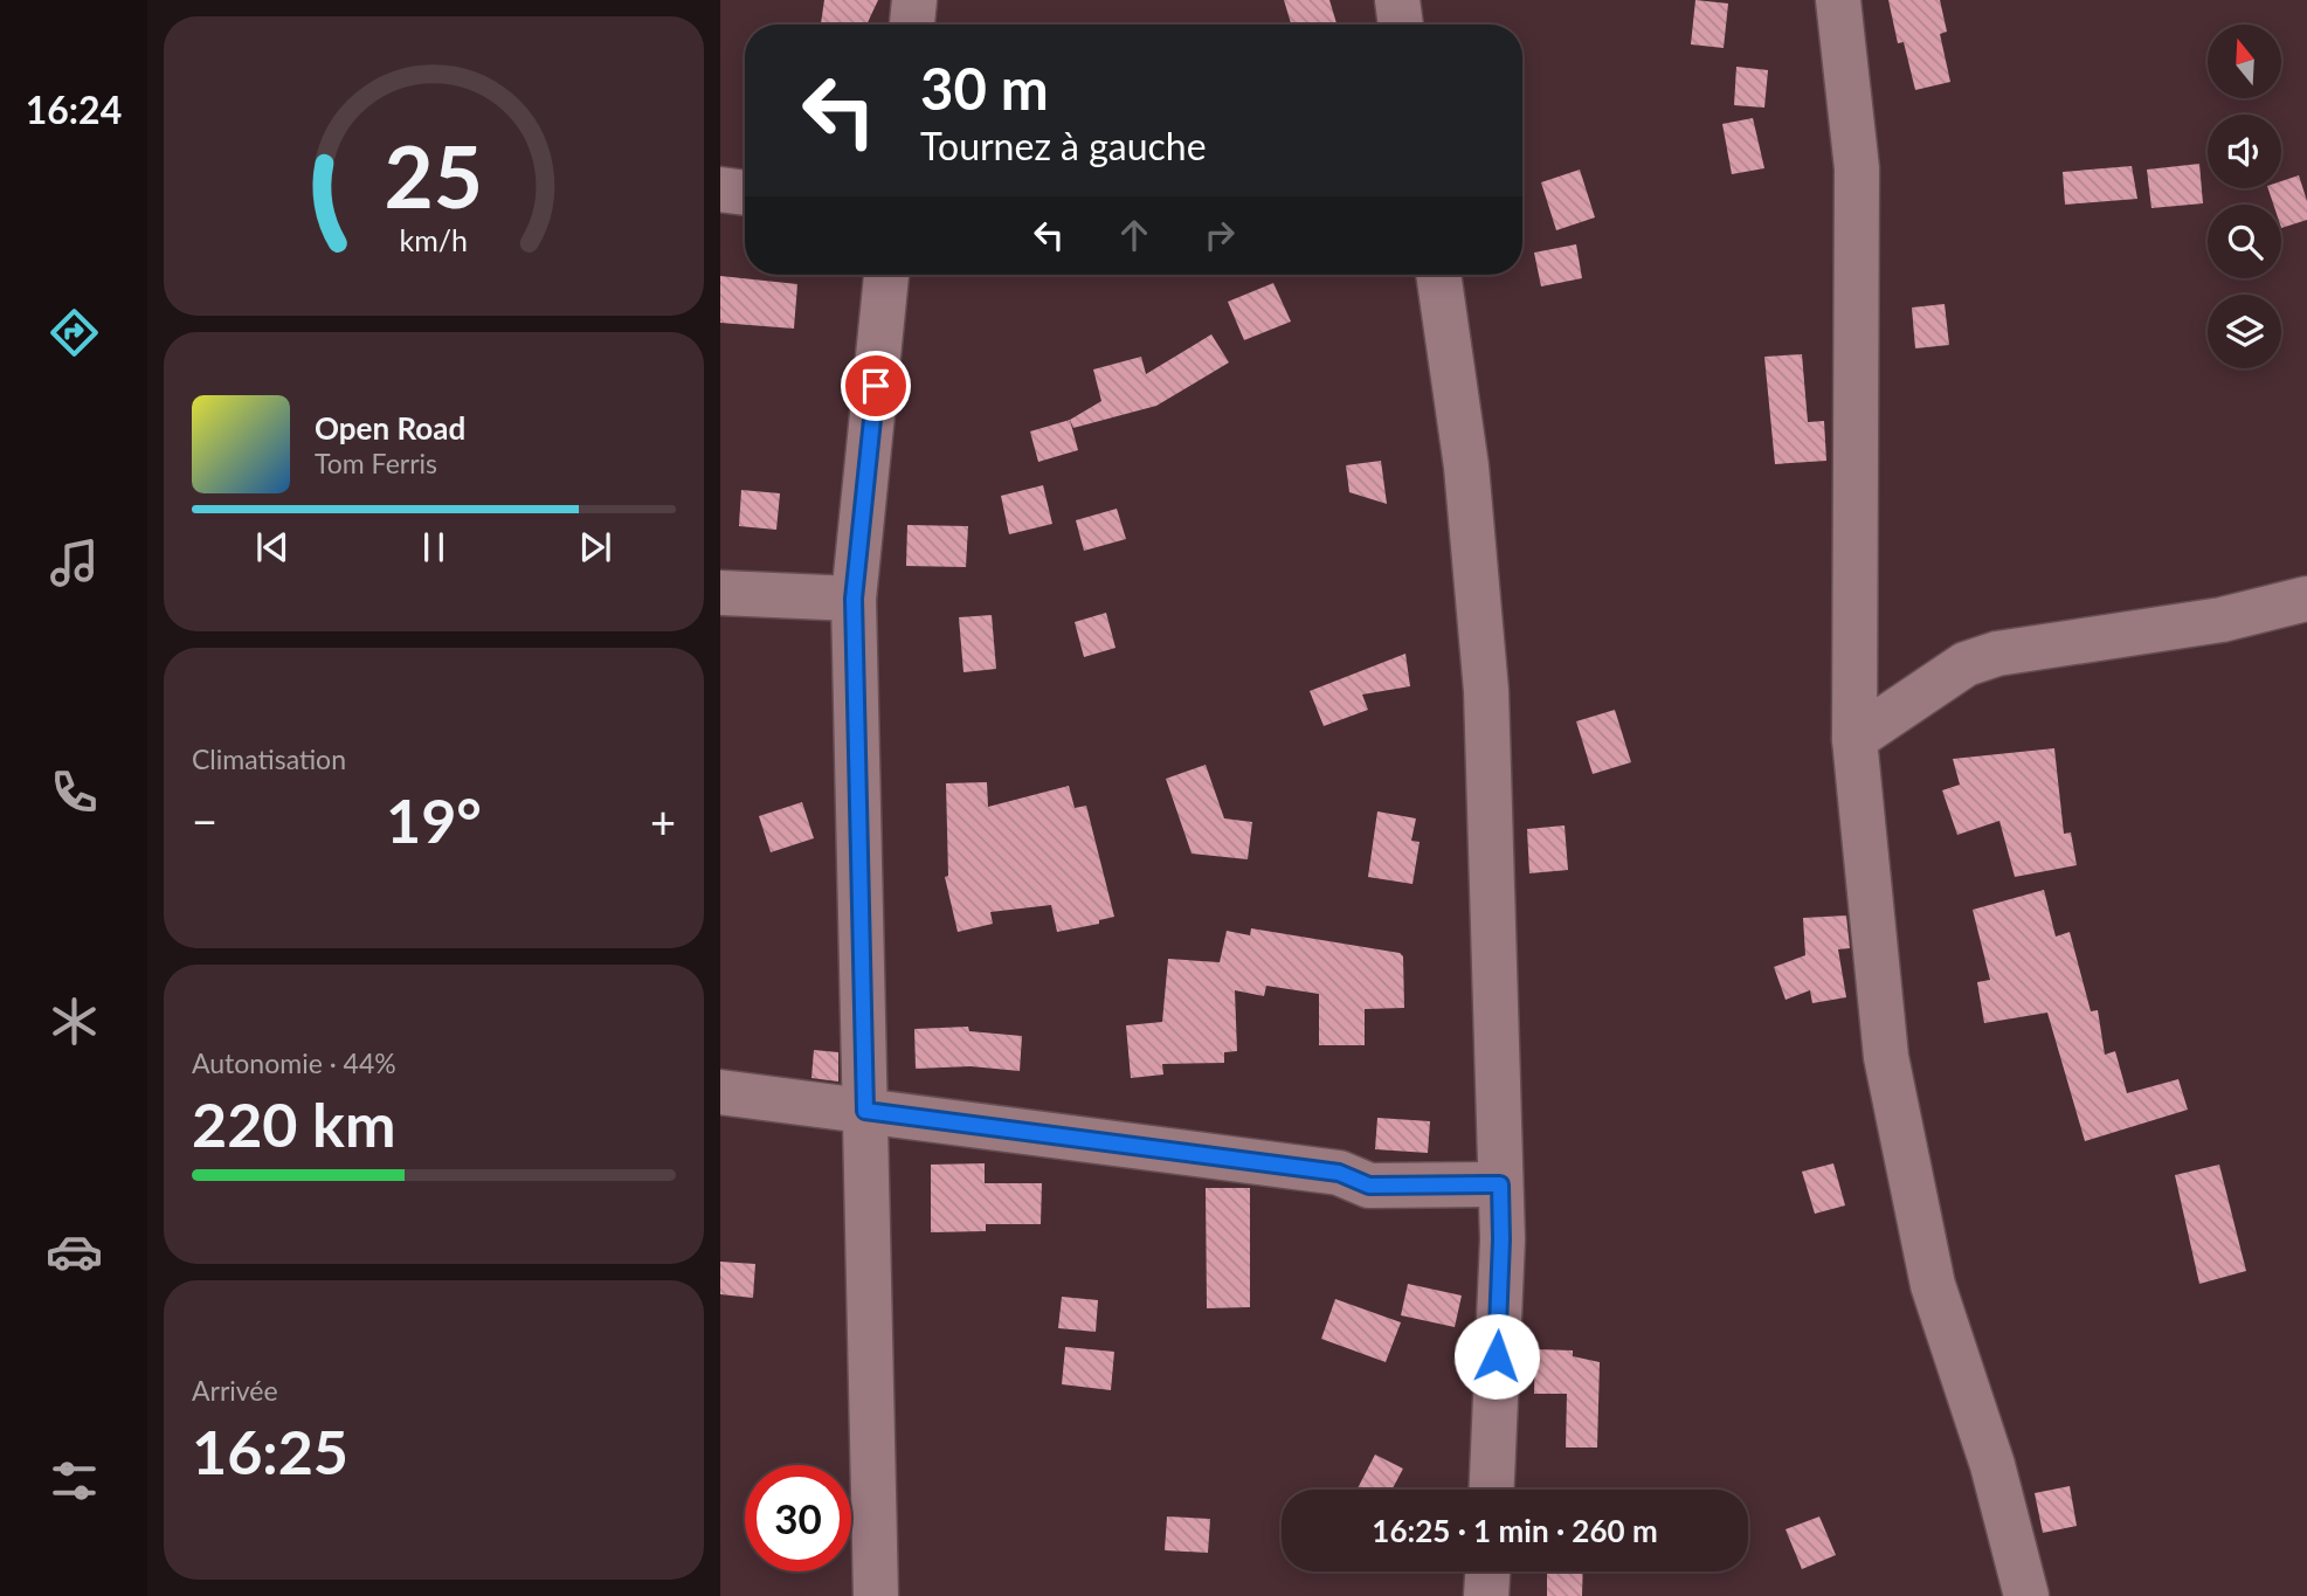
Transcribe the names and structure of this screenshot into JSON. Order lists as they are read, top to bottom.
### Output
{
  "north": "top",
  "page": {
    "tabs": "16:24",
    "turn": ["30 m", "Tournez à gauche"],
    "song": ["Open Road", "Tom Ferris"],
    "tile": [
      "Climatisation",
      ["Autonomie · 44%", "220 km"],
      ["Arrivée", "16:25"]
    ],
    "heat": ["−", "19°", "+"],
    "limit": "30",
    "trip": "16:25 · 1 min · 260 m",
    "gauge": ["25", "km/h"]
  }
}
